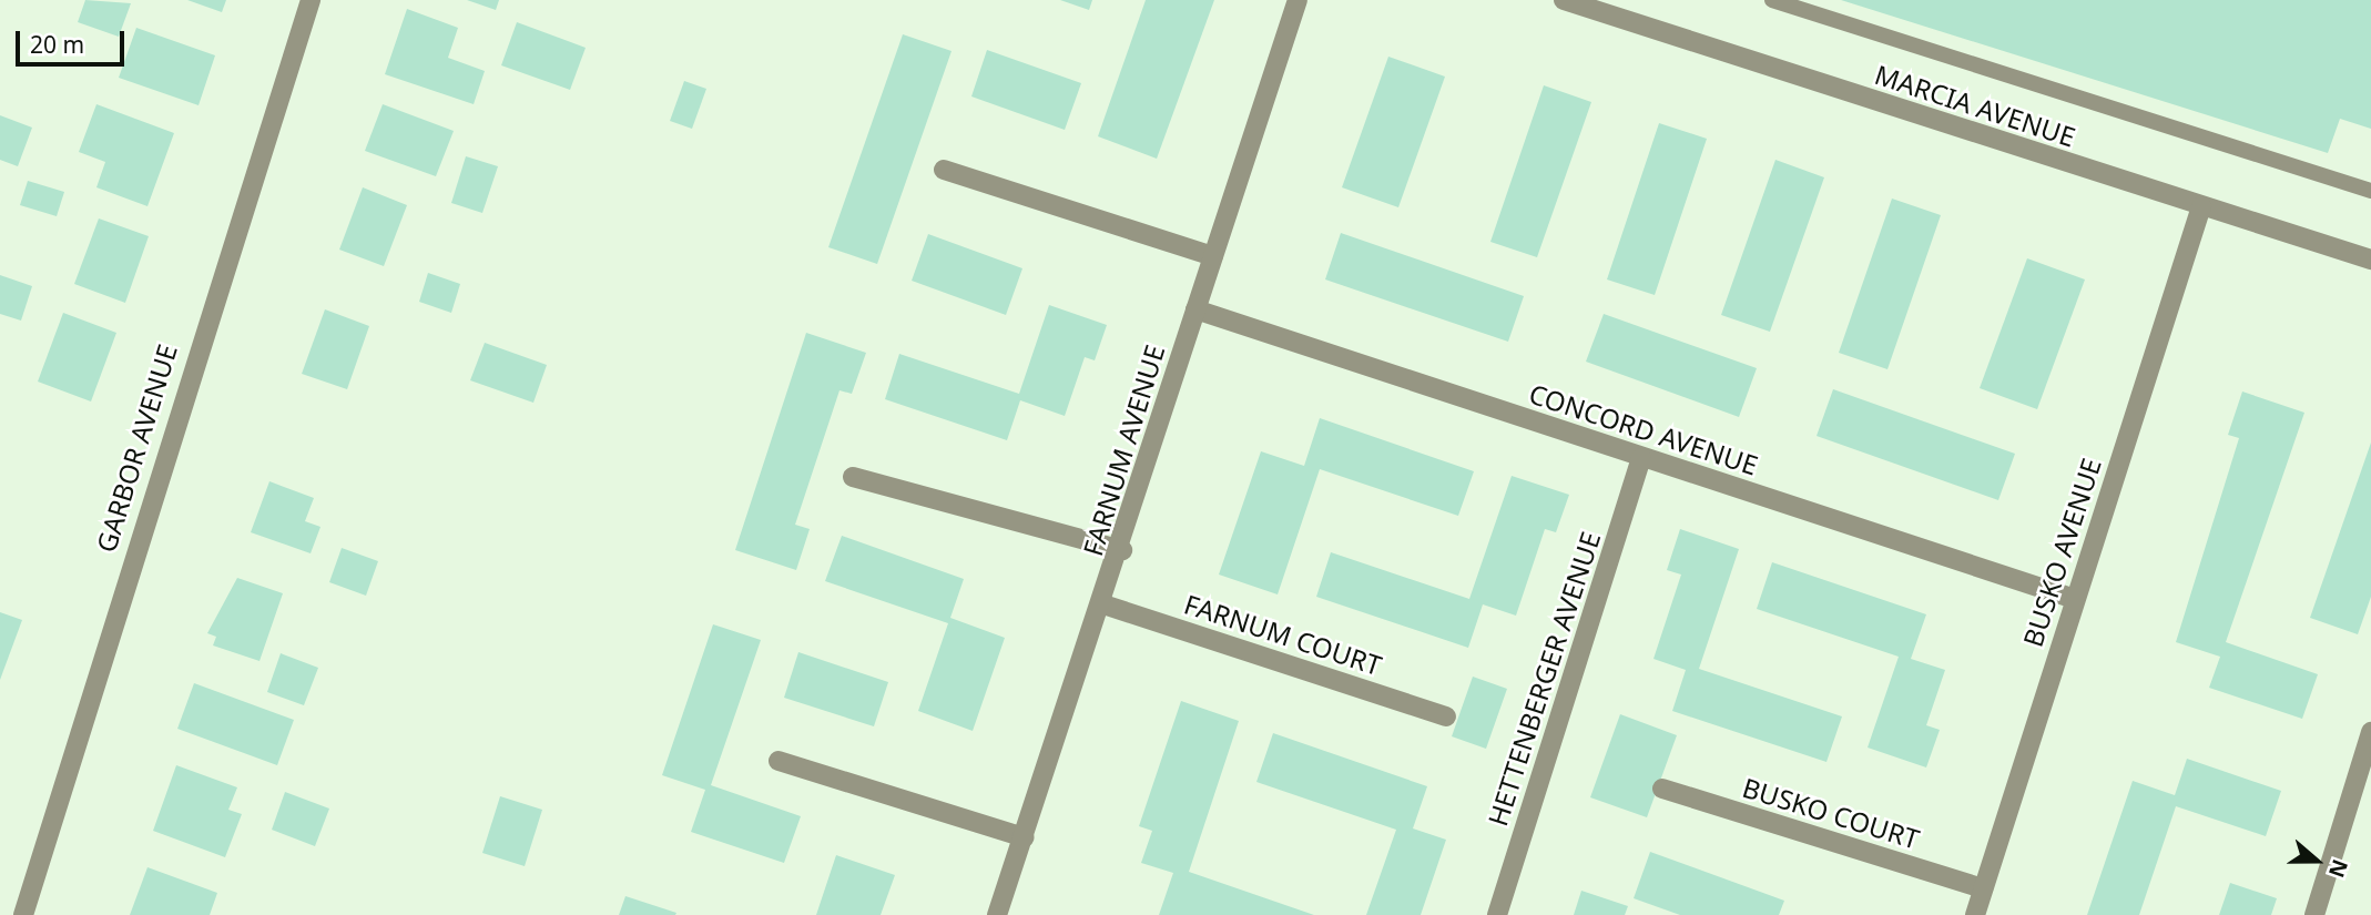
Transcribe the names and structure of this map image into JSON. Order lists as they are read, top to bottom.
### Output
{
  "streets": {
    "street": [
      "MARCIA AVENUE",
      "CONCORD AVENUE",
      "GARBOR AVENUE",
      "FARNUM AVENUE",
      "BUSKO AVENUE",
      "FARNUM COURT",
      "HETTENBERGER AVENUE",
      "BUSKO COURT"
    ]
  },
  "crossings": [
    ["MARCIA AVENUE", "BUSKO AVENUE"],
    ["CONCORD AVENUE", "FARNUM AVENUE"],
    ["CONCORD AVENUE", "BUSKO AVENUE"],
    ["CONCORD AVENUE", "HETTENBERGER AVENUE"],
    ["FARNUM AVENUE", "FARNUM COURT"],
    ["BUSKO AVENUE", "BUSKO COURT"]
  ],
  "scale_bar": "20 m",
  "north": "right"
}
